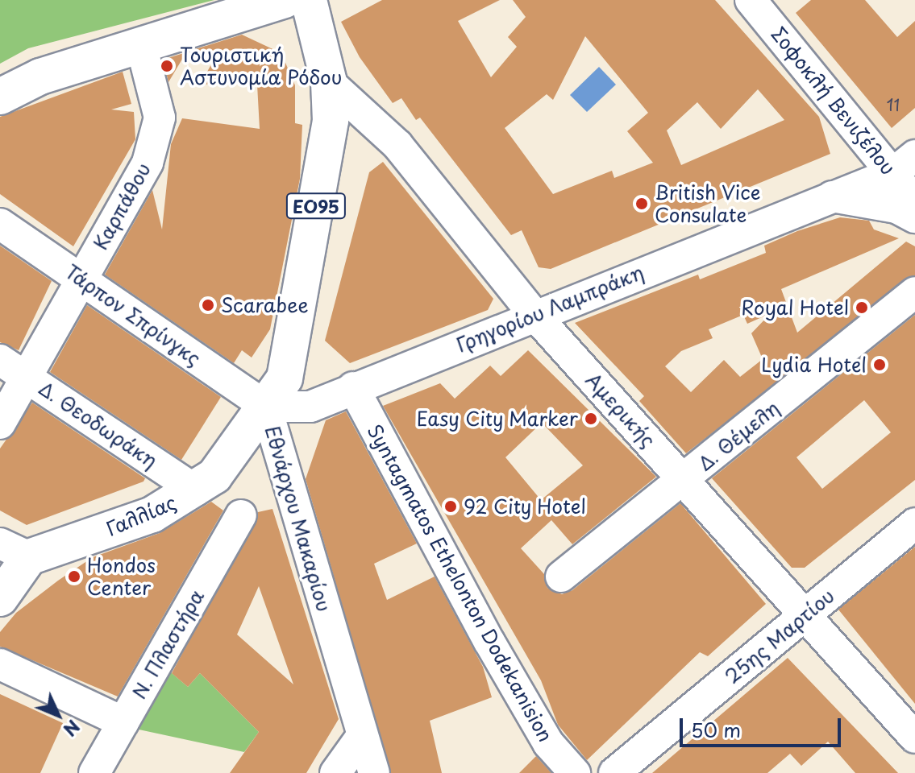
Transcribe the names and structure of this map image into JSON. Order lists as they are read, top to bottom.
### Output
{
  "streets": {
    "main road": ["ΕΟ95", "Γαλλίας", "Εθνάρχου Μακαρίου"],
    "street": [
      "Σοφοκλή Βενιζέλου",
      "Καρπάθου",
      "Γρηγορίου Λαμπράκη",
      "Τάρπον Σπρίνγκς",
      "Αμερικής",
      "Δ. Θεοδωράκη",
      "Δ. Θέμελη",
      "Syntagmatos Ethelonton Dodekanision",
      "25ης Μαρτίου",
      "Ν. Πλαστήρα"
    ]
  },
  "crossings": [
    ["Σοφοκλή Βενιζέλου", "Γρηγορίου Λαμπράκη"],
    ["Καρπάθου", "Τάρπον Σπρίνγκς"],
    ["Καρπάθου", "Δ. Θεοδωράκη"],
    ["Γρηγορίου Λαμπράκη", "Τάρπον Σπρίνγκς"],
    ["Γρηγορίου Λαμπράκη", "Αμερικής"],
    ["Γρηγορίου Λαμπράκη", "Γαλλίας"],
    ["Γρηγορίου Λαμπράκη", "Εθνάρχου Μακαρίου"],
    ["Γρηγορίου Λαμπράκη", "Syntagmatos Ethelonton Dodekanision"],
    ["Τάρπον Σπρίνγκς", "Γαλλίας"],
    ["Τάρπον Σπρίνγκς", "Εθνάρχου Μακαρίου"],
    ["Αμερικής", "Δ. Θέμελη"],
    ["Αμερικής", "Εθνάρχου Μακαρίου"],
    ["Αμερικής", "25ης Μαρτίου"],
    ["Δ. Θεοδωράκη", "Γαλλίας"],
    ["Γαλλίας", "Εθνάρχου Μακαρίου"]
  ],
  "places": [
    "Τουριστική Αστυνομία Ρόδου",
    "British Vice Consulate",
    "Scarabee",
    "Royal Hotel",
    "Lydia Hotel",
    "Easy City Marker",
    "92 City Hotel",
    "Hondos Center"
  ],
  "house_numbers": ["11"],
  "scale_bar": "50 m",
  "north": "bottom right"
}
